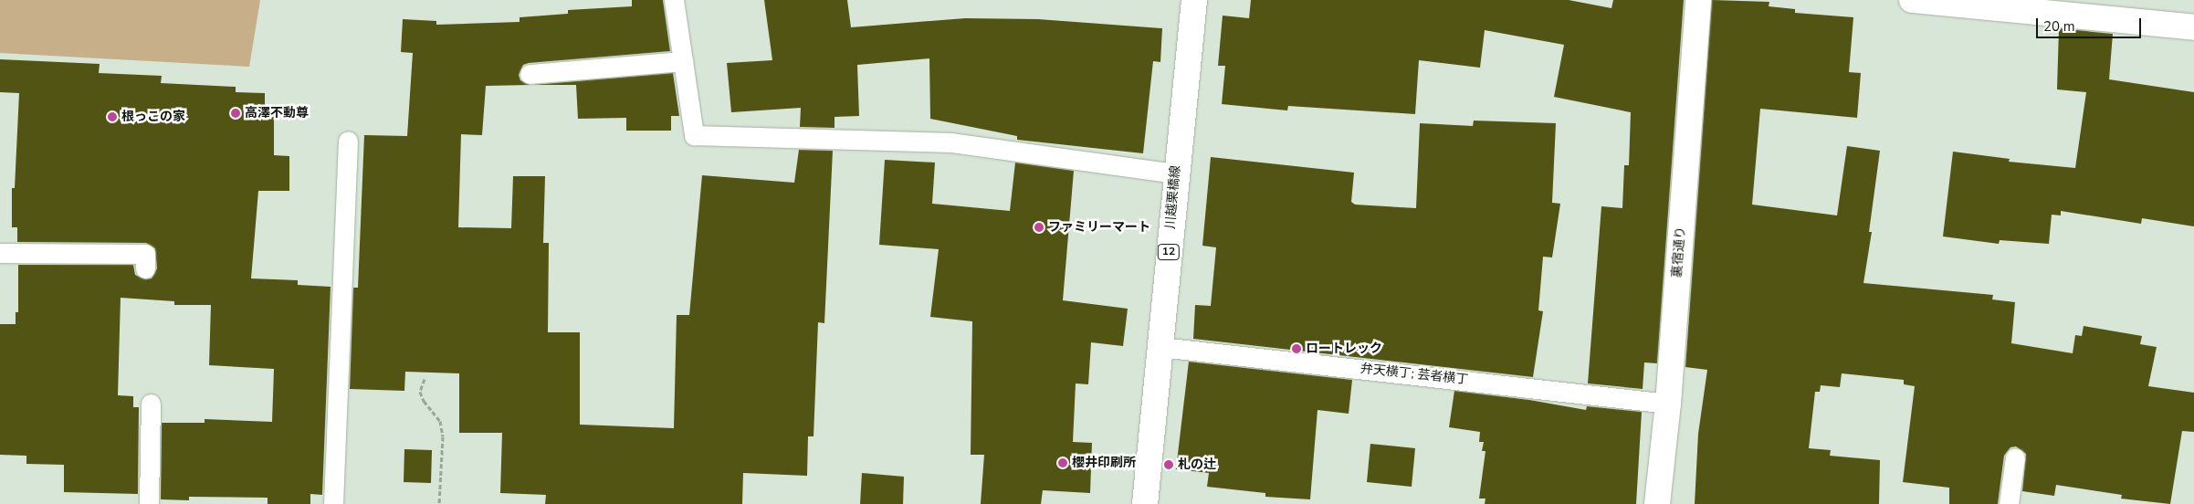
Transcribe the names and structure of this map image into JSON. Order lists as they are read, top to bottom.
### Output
{
  "streets": {
    "street": ["川越栗橋線", "12", "裏宿通り"],
    "lane": ["弁天横丁; 芸者横丁"]
  },
  "crossings": [
    ["川越栗橋線", "弁天横丁; 芸者横丁"],
    ["裏宿通り", "弁天横丁; 芸者横丁"]
  ],
  "places": [
    "高澤不動尊",
    "根っこの家",
    "ファミリーマート",
    "ロートレック",
    "櫻井印刷所",
    "札の辻"
  ],
  "scale_bar": "20 m"
}
